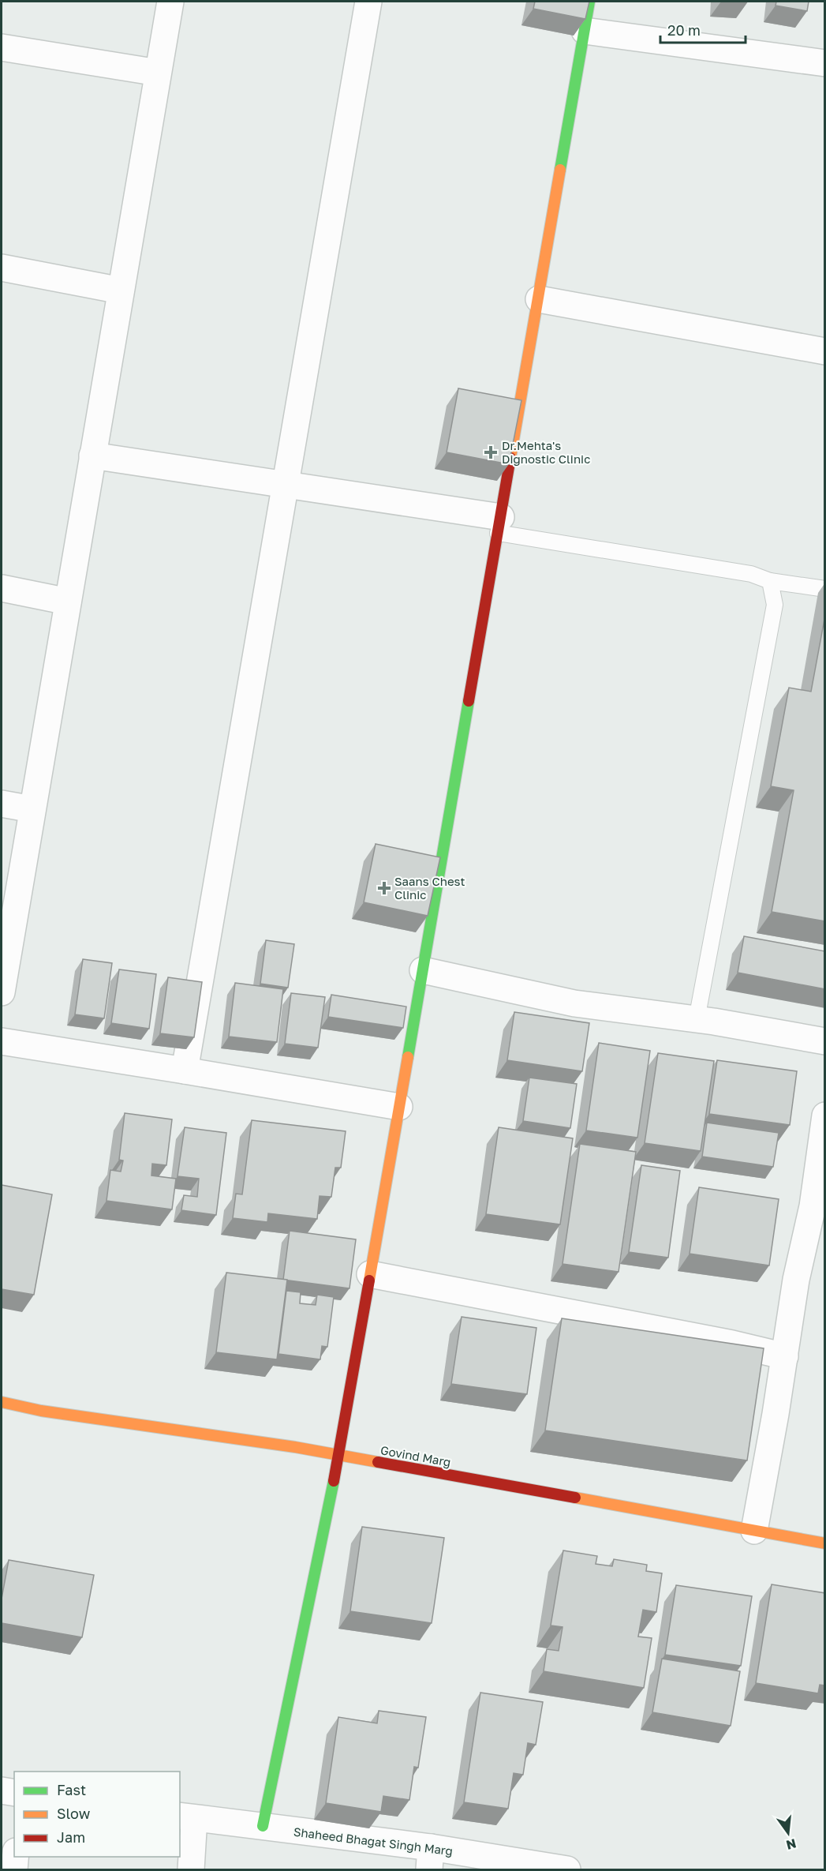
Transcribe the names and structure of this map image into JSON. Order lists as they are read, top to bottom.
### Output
{
  "streets": {
    "street": ["Govind Marg", "Shaheed Bhagat Singh Marg"]
  },
  "places": {
    "health": ["Dr.Mehta's Dignostic Clinic", "Saans Chest Clinic"]
  },
  "legend": ["Fast", "Slow", "Jam"],
  "scale_bar": "20 m",
  "north": "bottom"
}
